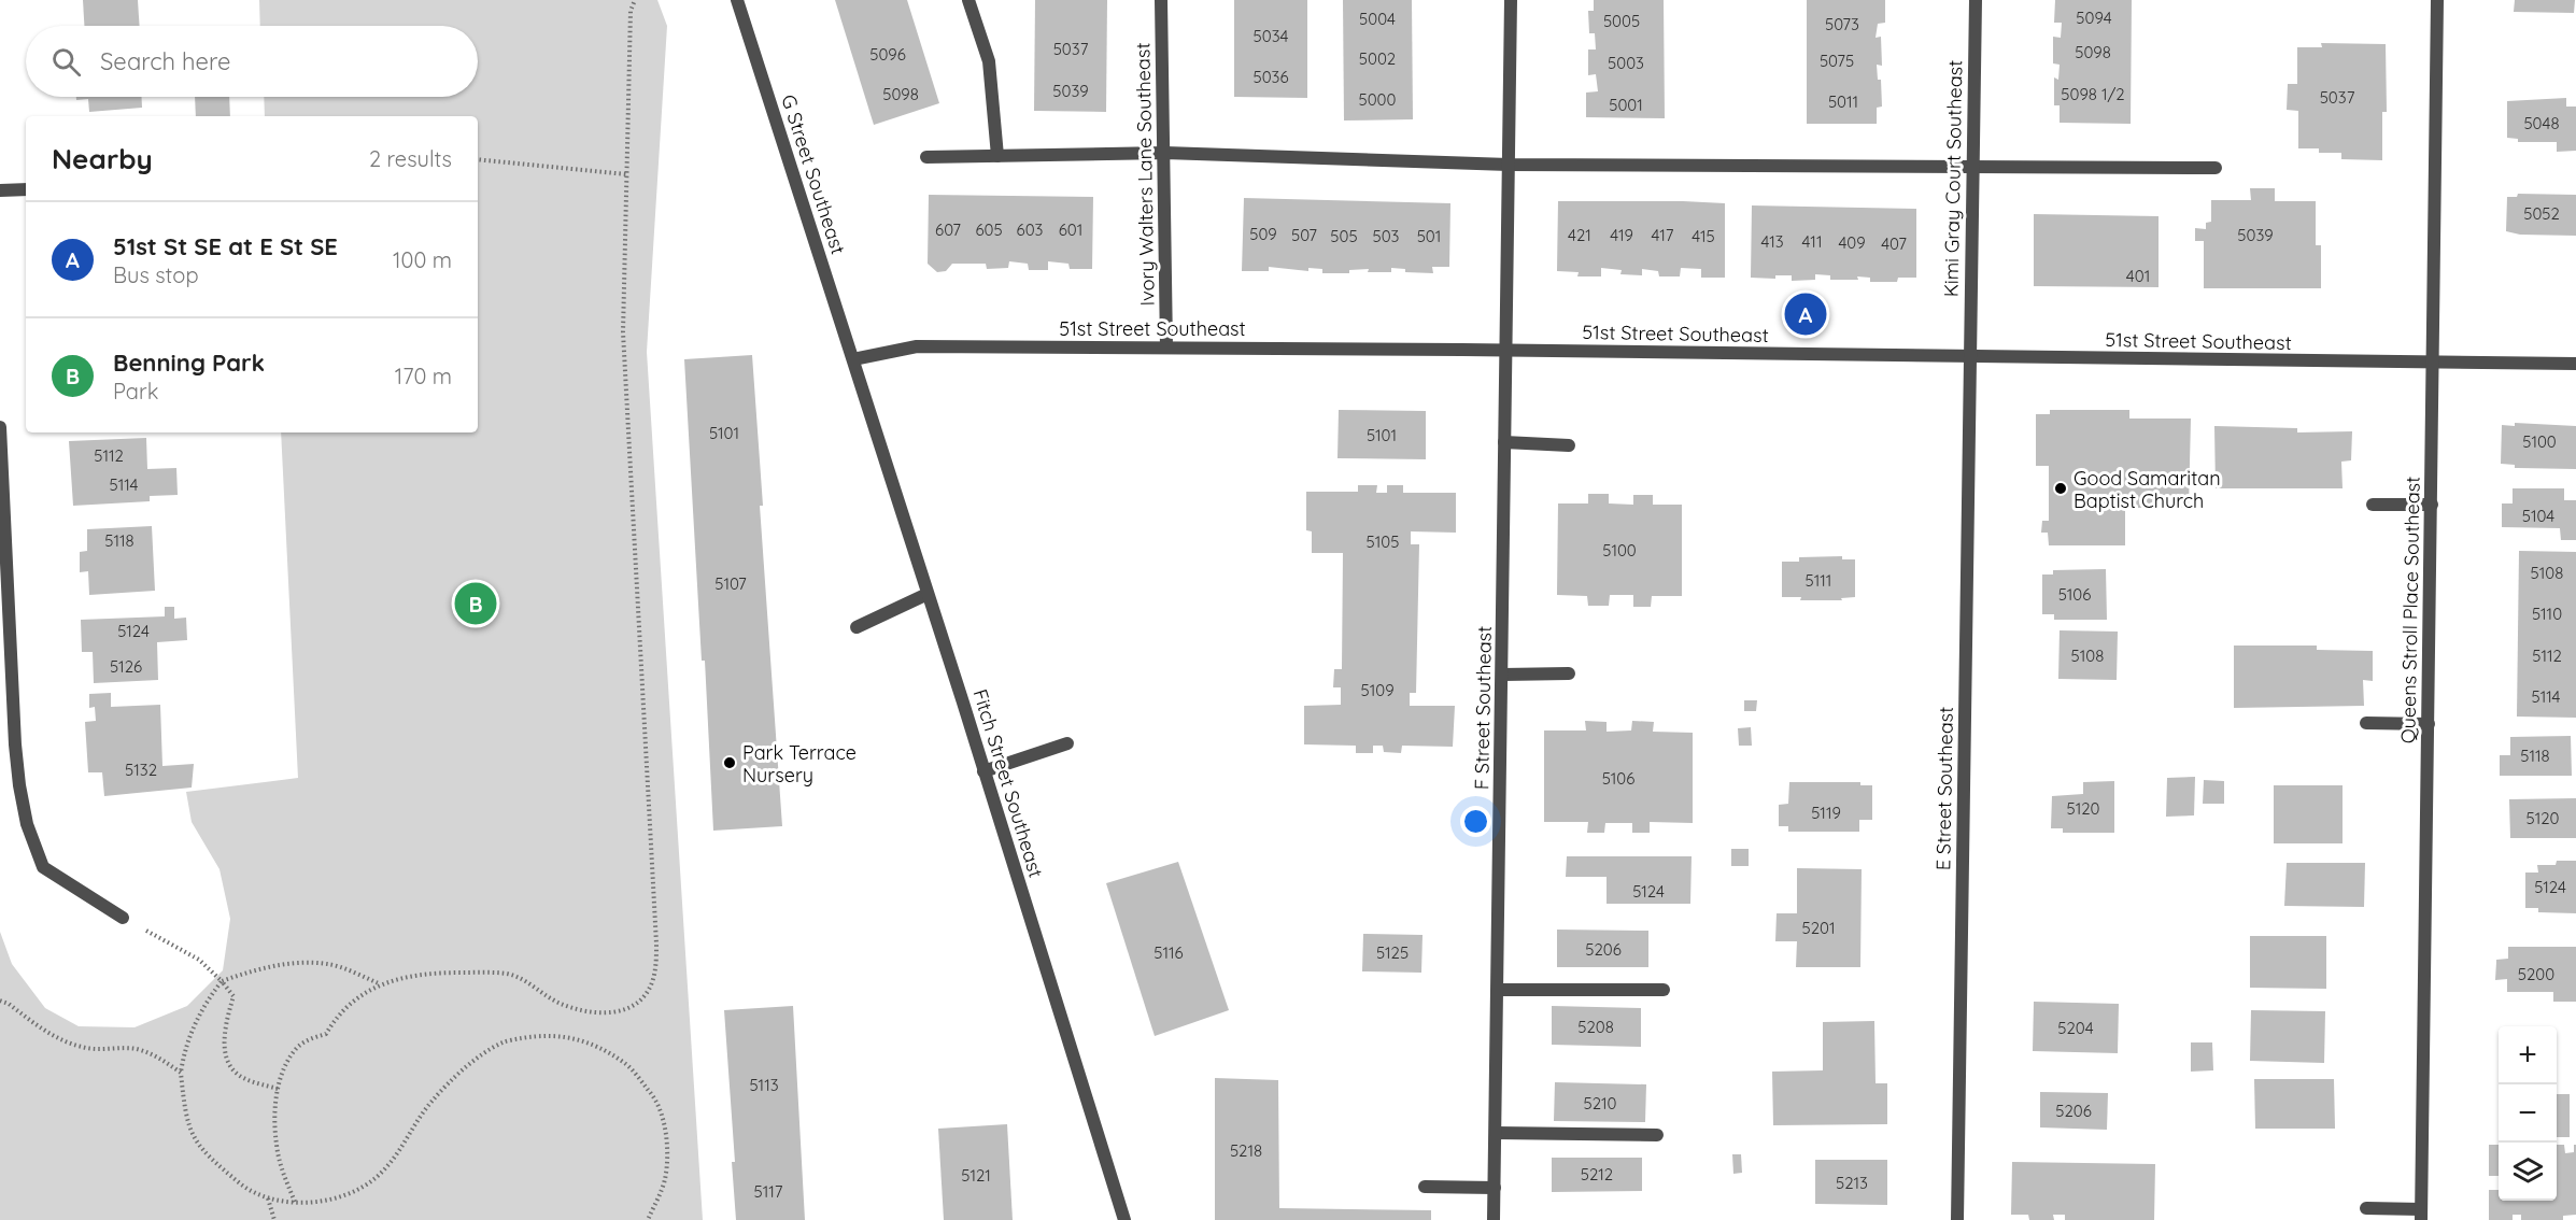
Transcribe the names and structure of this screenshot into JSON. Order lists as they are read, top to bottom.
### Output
{
  "streets": {
    "street": [
      "G Street Southeast",
      "Ivory Walters Lane Southeast",
      "Kimi Gray Court Southeast",
      "51st Street Southeast",
      "Queens Stroll Place Southeast",
      "F Street Southeast",
      "Fitch Street Southeast",
      "E Street Southeast"
    ]
  },
  "crossings": [
    ["G Street Southeast", "51st Street Southeast"],
    ["G Street Southeast", "Fitch Street Southeast"],
    ["Ivory Walters Lane Southeast", "51st Street Southeast"],
    ["Kimi Gray Court Southeast", "51st Street Southeast"],
    ["Kimi Gray Court Southeast", "E Street Southeast"],
    ["51st Street Southeast", "Queens Stroll Place Southeast"],
    ["51st Street Southeast", "F Street Southeast"],
    ["51st Street Southeast", "Fitch Street Southeast"],
    ["51st Street Southeast", "E Street Southeast"]
  ],
  "places": ["Good Samaritan Baptist Church", "Park Terrace Nursery"],
  "house_numbers": [
    "5094",
    "5004",
    "5005",
    "5073",
    "5034",
    "5037",
    "5098",
    "5096",
    "5002",
    "5075",
    "5003",
    "5036",
    "5039",
    "5098",
    "5098 1/2",
    "5037",
    "5000",
    "5011",
    "5001",
    "5048",
    "5052",
    "607",
    "605",
    "603",
    "601",
    "509",
    "507",
    "421",
    "419",
    "417",
    "5039",
    "505",
    "503",
    "501",
    "415",
    "413",
    "411",
    "409",
    "407",
    "401",
    "5101",
    "5101",
    "5100",
    "5112",
    "5114",
    "5104",
    "5118",
    "5105",
    "5100",
    "5108",
    "5111",
    "5107",
    "5106",
    "5110",
    "5124",
    "5108",
    "5112",
    "5126",
    "5109",
    "5114",
    "5118",
    "5132",
    "5106",
    "5120",
    "5119",
    "5120",
    "5124",
    "5124",
    "5201",
    "5206",
    "5116",
    "5125",
    "5200",
    "5208",
    "5204",
    "5113",
    "5210",
    "5206",
    "5218",
    "5212",
    "5121",
    "5213",
    "5117"
  ],
  "page": {
    "search": "Search here",
    "heading": ["Nearby", "2 results"],
    "list": [
      {
        "mark": "A",
        "name": "51st St SE at E St SE",
        "note": "Bus stop",
        "value": "100 m"
      },
      {
        "mark": "B",
        "name": "Benning Park",
        "note": "Park",
        "value": "170 m"
      }
    ],
    "pins": ["A", "B"],
    "map_buttons": ["+", "−"]
  }
}
